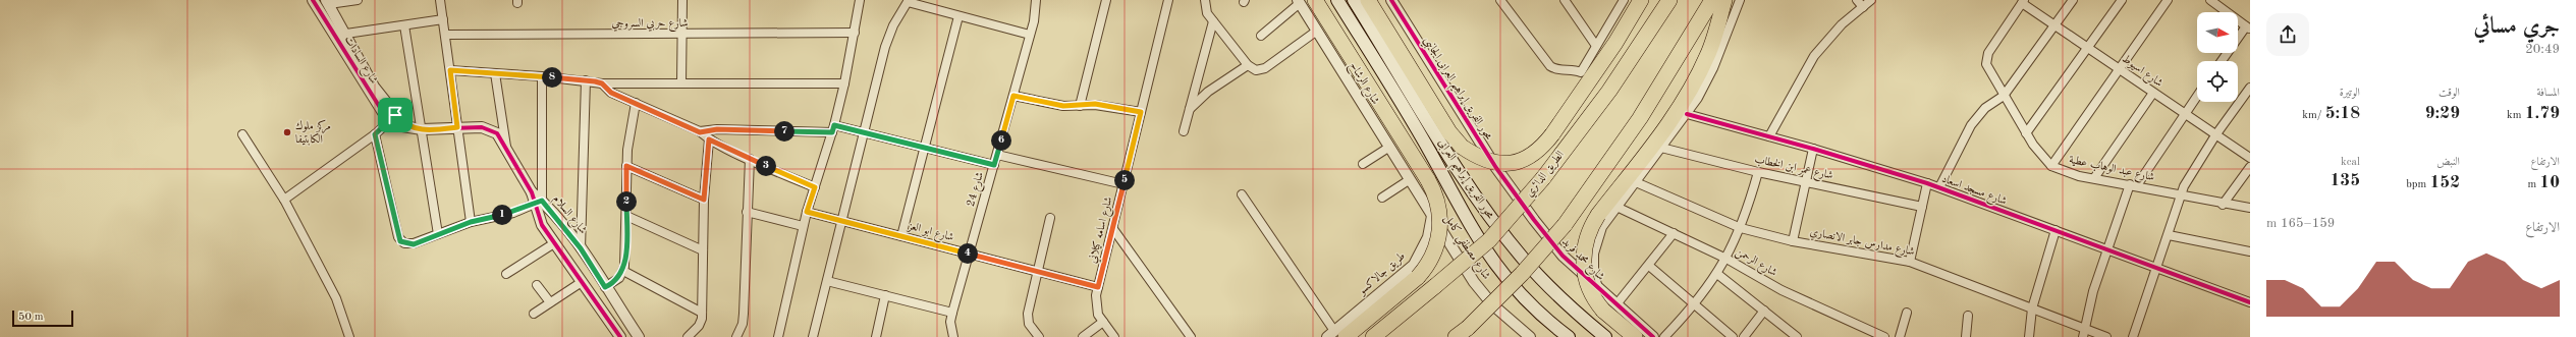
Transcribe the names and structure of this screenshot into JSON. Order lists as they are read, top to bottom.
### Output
{
  "streets": {
    "highway": ["الطريق الدائري"],
    "main road": ["محور الفريق إبراهيم العرابى"],
    "street": [
      "شارع حربي السروجي",
      "شارع السادات",
      "شارع اسيوط",
      "شارع الرشاح",
      "محور الفريق إبراهيم العرابى الجانبي",
      "شارع عمر ابن الخطاب",
      "شارع عبد الوهاب عطية",
      "شارع 24",
      "شارع مسجد اسعاد",
      "شارع السلام",
      "شارع اسامه كيلاني",
      "شارع ابو العز",
      "شارع مدارس جابر الانصاري",
      "شارع مصطفي كامل",
      "شارع محمد فريد",
      "شارع الرحمن",
      "طريق جالاكسو"
    ]
  },
  "crossings": [
    ["شارع اسيوط", "شارع عبد الوهاب عطية"],
    ["شارع الرشاح", "شارع مصطفي كامل"],
    ["محور الفريق إبراهيم العرابى الجانبي", "شارع محمد فريد"],
    ["شارع 24", "شارع ابو العز"],
    ["شارع اسامه كيلاني", "شارع ابو العز"],
    ["شارع مصطفي كامل", "طريق جالاكسو"]
  ],
  "places": ["مركز ملوك الكابتيفا"],
  "scale_bar": "50 m",
  "north": "right",
  "page": {
    "heading": ["جري مسائي", "20:49"],
    "pins": [
      "8",
      "7",
      "6",
      "3",
      "5",
      "2",
      "1",
      "4"
    ],
    "stats": [
      ["المسافة", "1.79 km"],
      ["الوقت", "9:29"],
      ["الوتيرة", "5:18 /km"],
      ["الارتفاع", "10 m"],
      ["النبض", "152 bpm"],
      ["kcal", "135"]
    ],
    "chart": ["الارتفاع", "159–165 m"],
    "scale": "50 m"
  }
}
